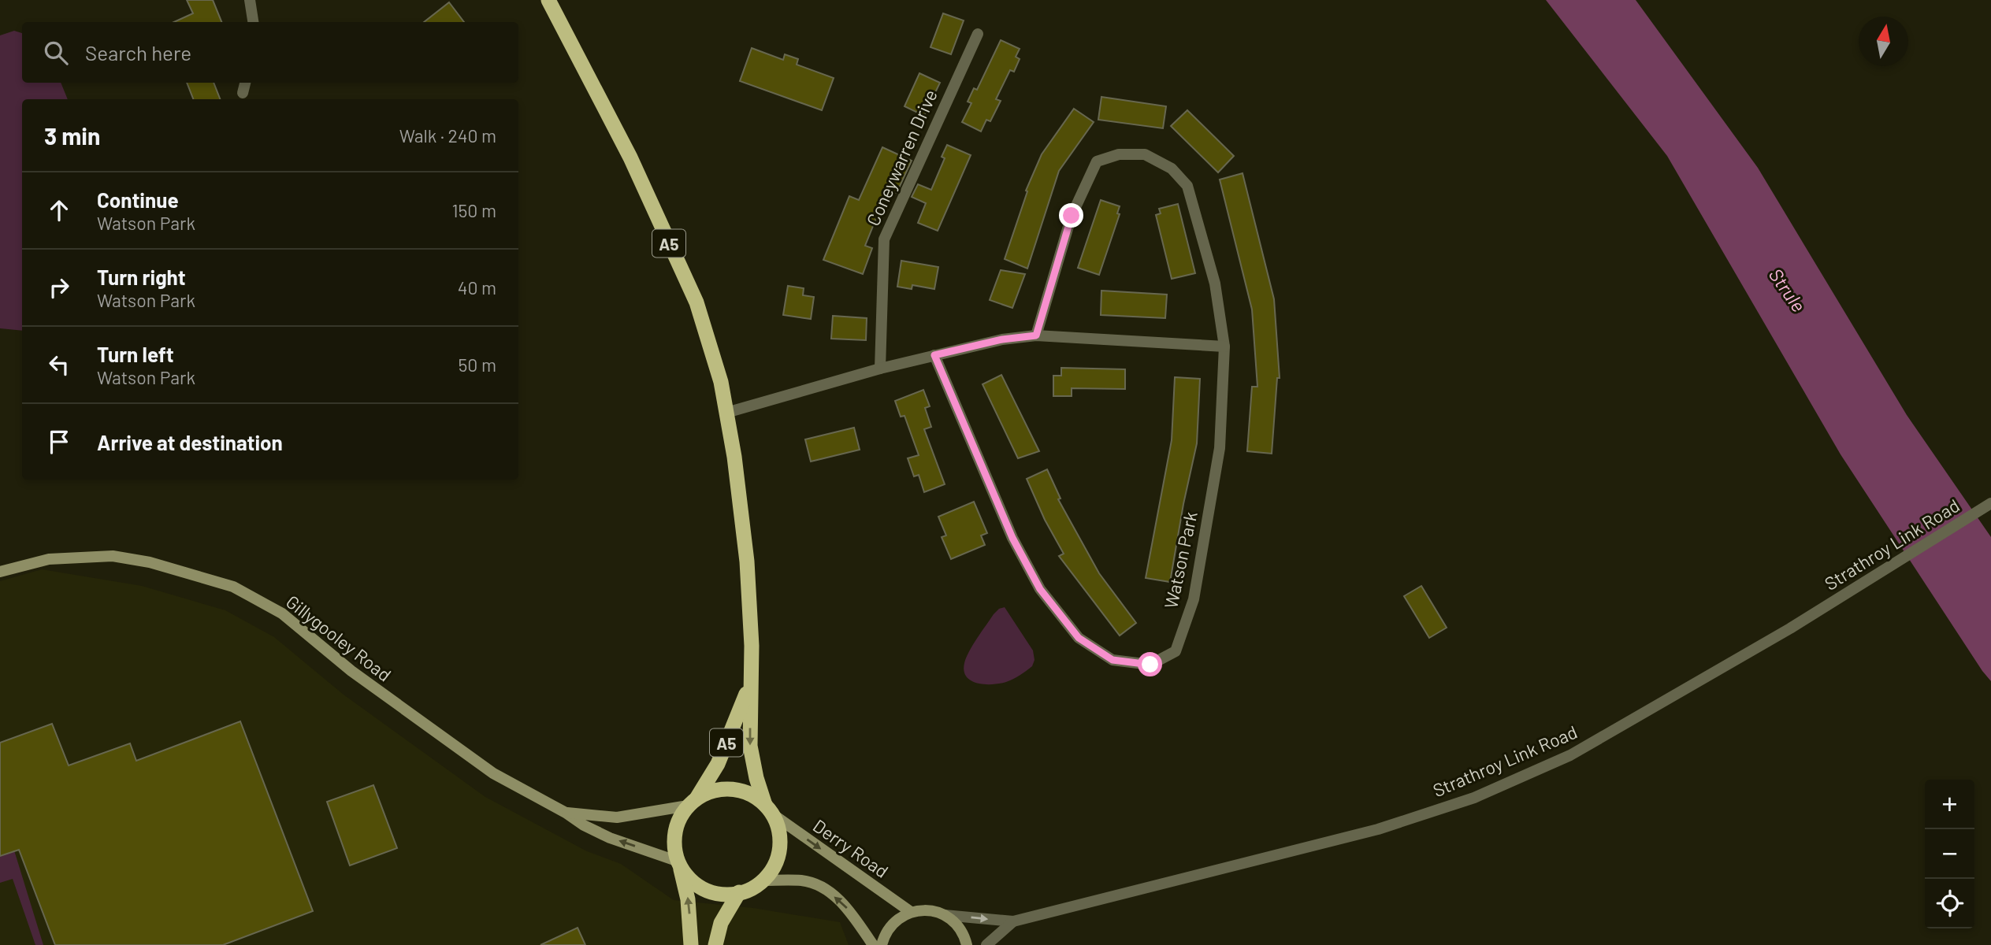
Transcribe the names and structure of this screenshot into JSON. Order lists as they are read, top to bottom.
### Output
{
  "streets": {
    "highway": ["A5"],
    "main road": ["Gillygooley Road", "Derry Road"],
    "street": ["Coneywarren Drive", "Strathroy Link Road", "Watson Park"]
  },
  "crossings": [
    ["A5", "Gillygooley Road"],
    ["A5", "Derry Road"],
    ["Gillygooley Road", "Derry Road"]
  ],
  "water": ["Strule"],
  "north": "top",
  "page": {
    "search": "Search here",
    "heading": ["3 min", "Walk · 240 m"],
    "list": [
      ["Continue", "Watson Park", "150 m"],
      ["Turn right", "Watson Park", "40 m"],
      ["Turn left", "Watson Park", "50 m"],
      "Arrive at destination"
    ],
    "map_buttons": ["+", "−"]
  }
}
